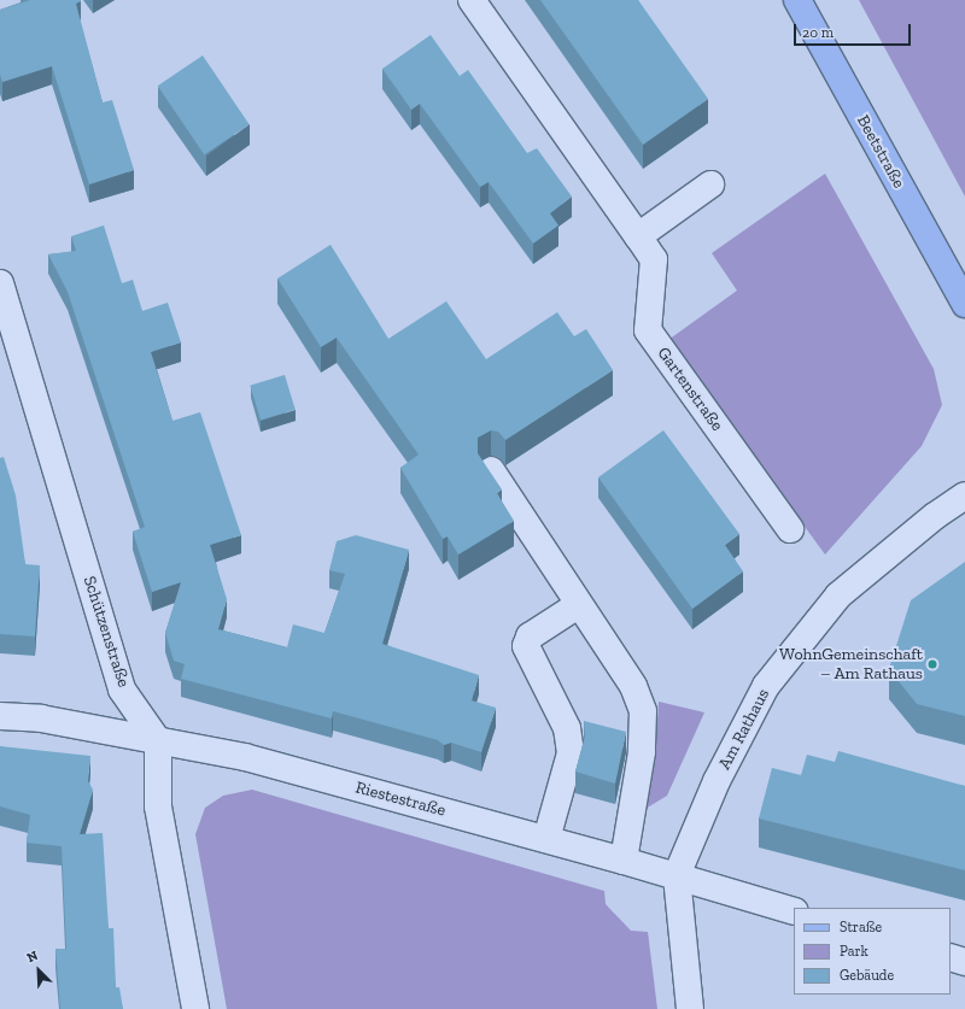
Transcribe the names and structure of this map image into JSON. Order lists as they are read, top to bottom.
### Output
{
  "streets": {
    "main road": ["Beetstraße"],
    "street": [
      "Gartenstraße",
      "Schützenstraße",
      "Am Rathaus",
      "Riestestraße"
    ]
  },
  "crossings": [
    ["Schützenstraße", "Riestestraße"],
    ["Am Rathaus", "Riestestraße"]
  ],
  "places": ["WohnGemeinschaft – Am Rathaus"],
  "legend": ["Straße", "Park", "Gebäude"],
  "scale_bar": "20 m",
  "north": "top left"
}
